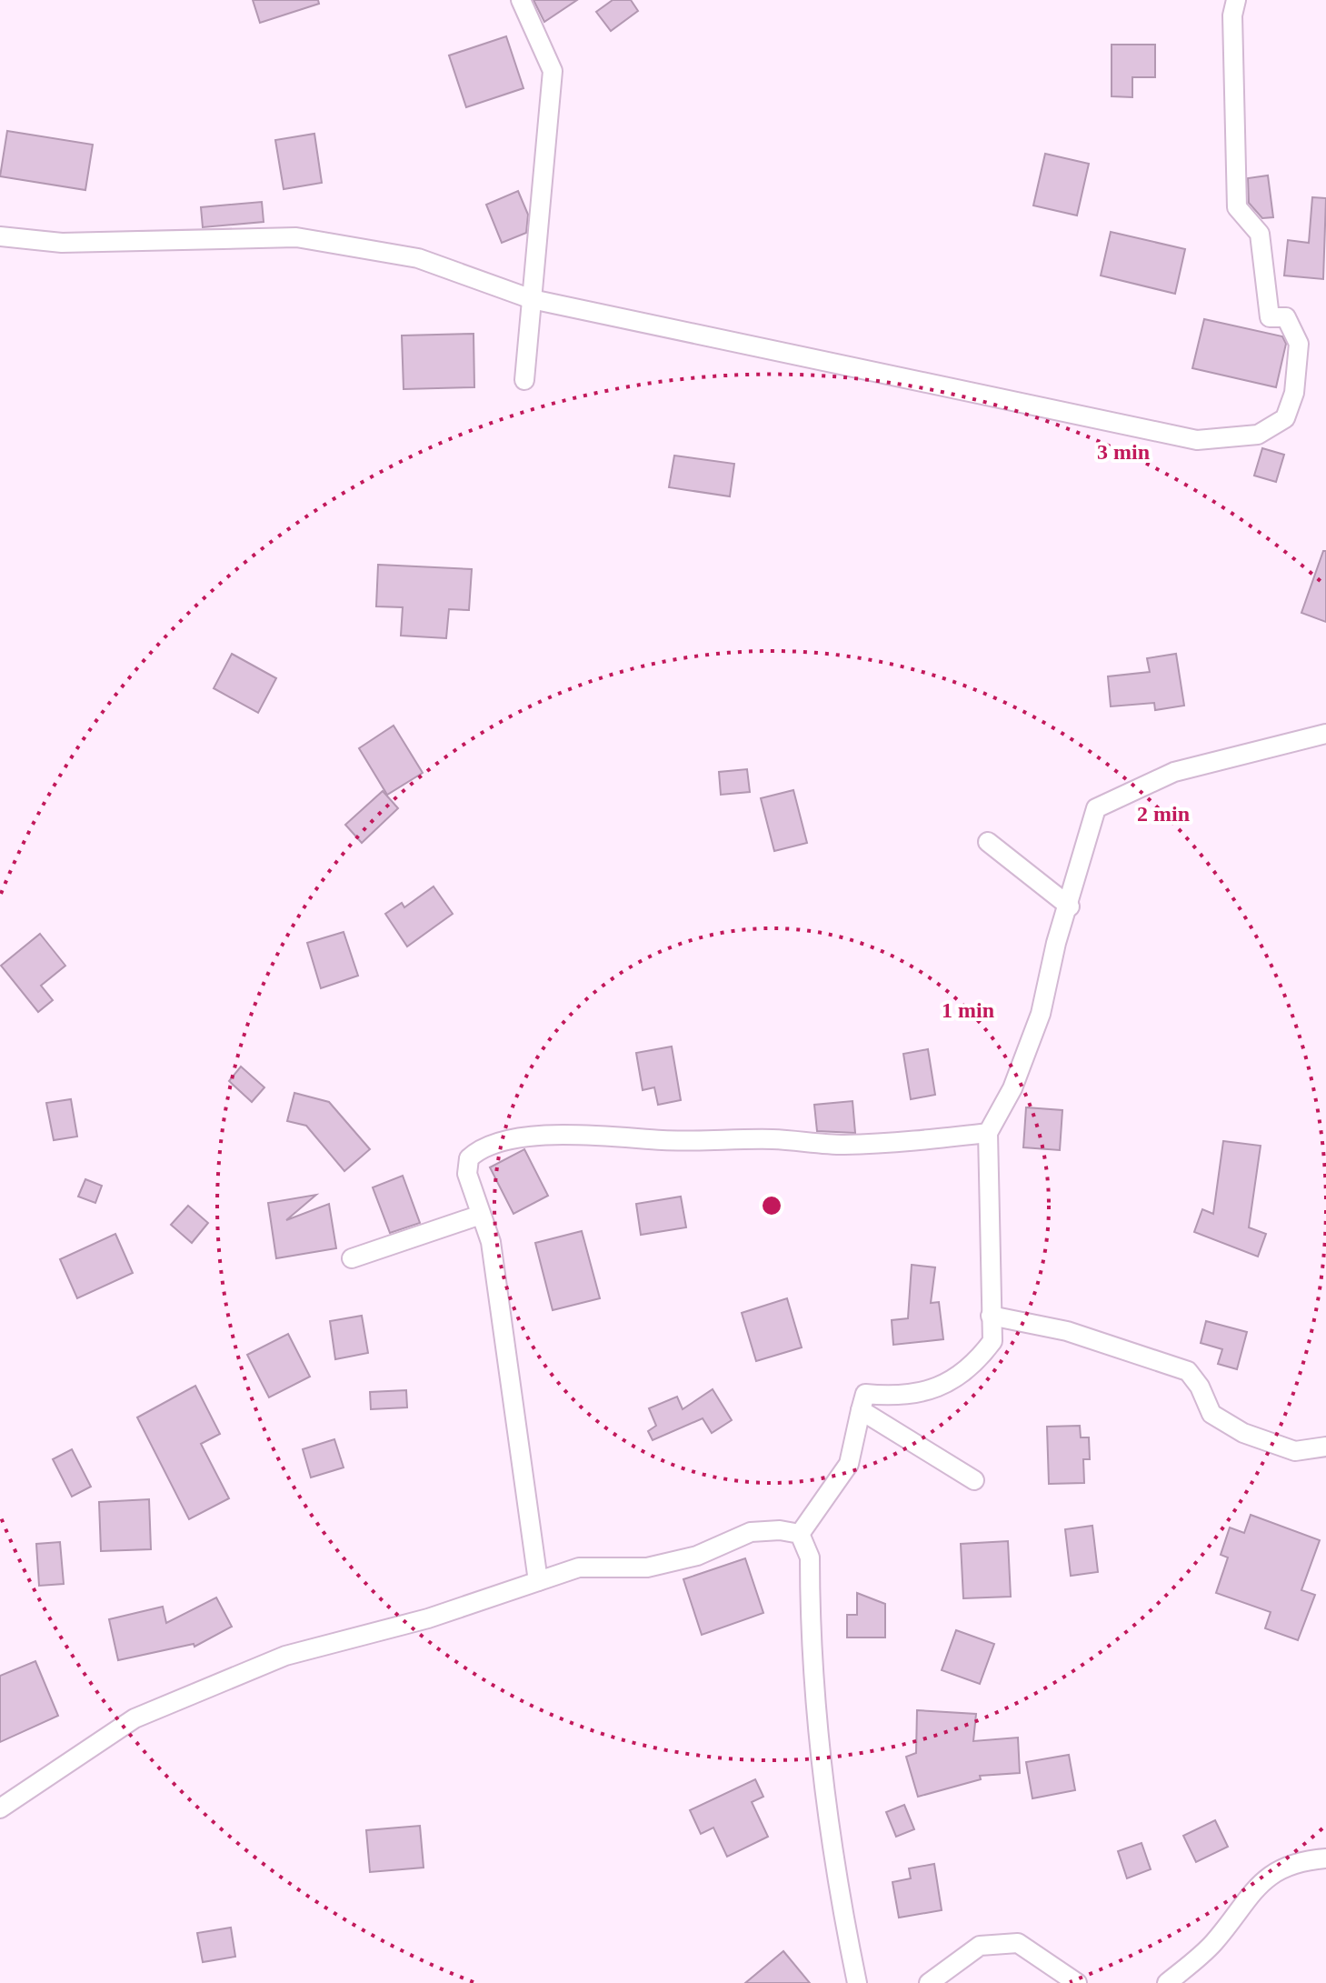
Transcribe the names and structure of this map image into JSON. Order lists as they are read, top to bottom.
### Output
{
  "rings": ["3 min", "2 min", "1 min"]
}
